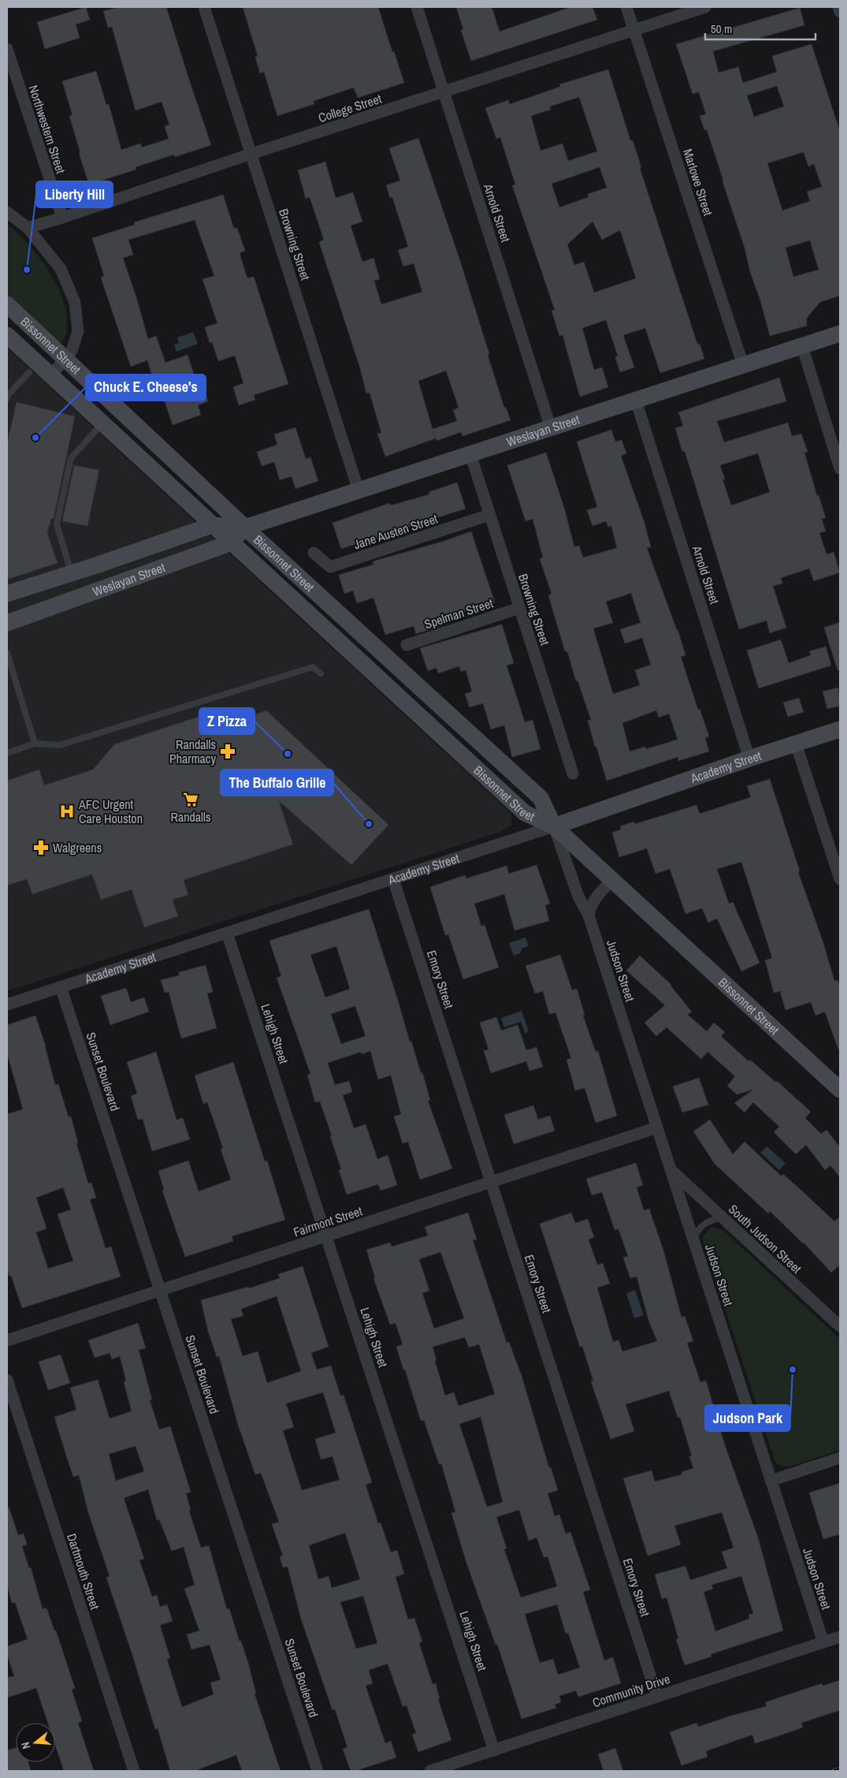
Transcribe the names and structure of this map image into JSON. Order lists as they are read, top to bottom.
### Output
{
  "streets": {
    "main road": ["Bissonnet Street", "Weslayan Street", "Academy Street"],
    "street": [
      "College Street",
      "Northwestern Street",
      "Marlowe Street",
      "Arnold Street",
      "Browning Street",
      "Jane Austen Street",
      "Spelman Street",
      "Judson Street",
      "Emory Street",
      "Lehigh Street",
      "Sunset Boulevard",
      "Fairmont Street",
      "South Judson Street",
      "Dartmouth Street",
      "Community Drive"
    ]
  },
  "crossings": [
    ["College Street", "Northwestern Street"],
    ["College Street", "Marlowe Street"],
    ["College Street", "Arnold Street"],
    ["College Street", "Browning Street"],
    ["Marlowe Street", "Weslayan Street"],
    ["Arnold Street", "Weslayan Street"],
    ["Arnold Street", "Academy Street"],
    ["Browning Street", "Weslayan Street"],
    ["Browning Street", "Jane Austen Street"],
    ["Browning Street", "Spelman Street"],
    ["Bissonnet Street", "Weslayan Street"],
    ["Bissonnet Street", "Academy Street"],
    ["Bissonnet Street", "Judson Street"],
    ["Academy Street", "Judson Street"],
    ["Academy Street", "Emory Street"],
    ["Academy Street", "Lehigh Street"],
    ["Academy Street", "Sunset Boulevard"],
    ["Judson Street", "Fairmont Street"],
    ["Judson Street", "South Judson Street"],
    ["Judson Street", "Community Drive"],
    ["Emory Street", "Fairmont Street"],
    ["Emory Street", "Community Drive"],
    ["Lehigh Street", "Fairmont Street"],
    ["Lehigh Street", "Community Drive"],
    ["Sunset Boulevard", "Fairmont Street"]
  ],
  "places": {
    "other": [
      "Liberty Hill",
      "Chuck E. Cheese's",
      "Z Pizza",
      "The Buffalo Grille",
      "Judson Park"
    ],
    "pharmacy": ["Randalls Pharmacy", "Walgreens"],
    "supermarket": ["Randalls"],
    "hospital": ["AFC Urgent Care Houston"]
  },
  "scale_bar": "50 m",
  "north": "left"
}
